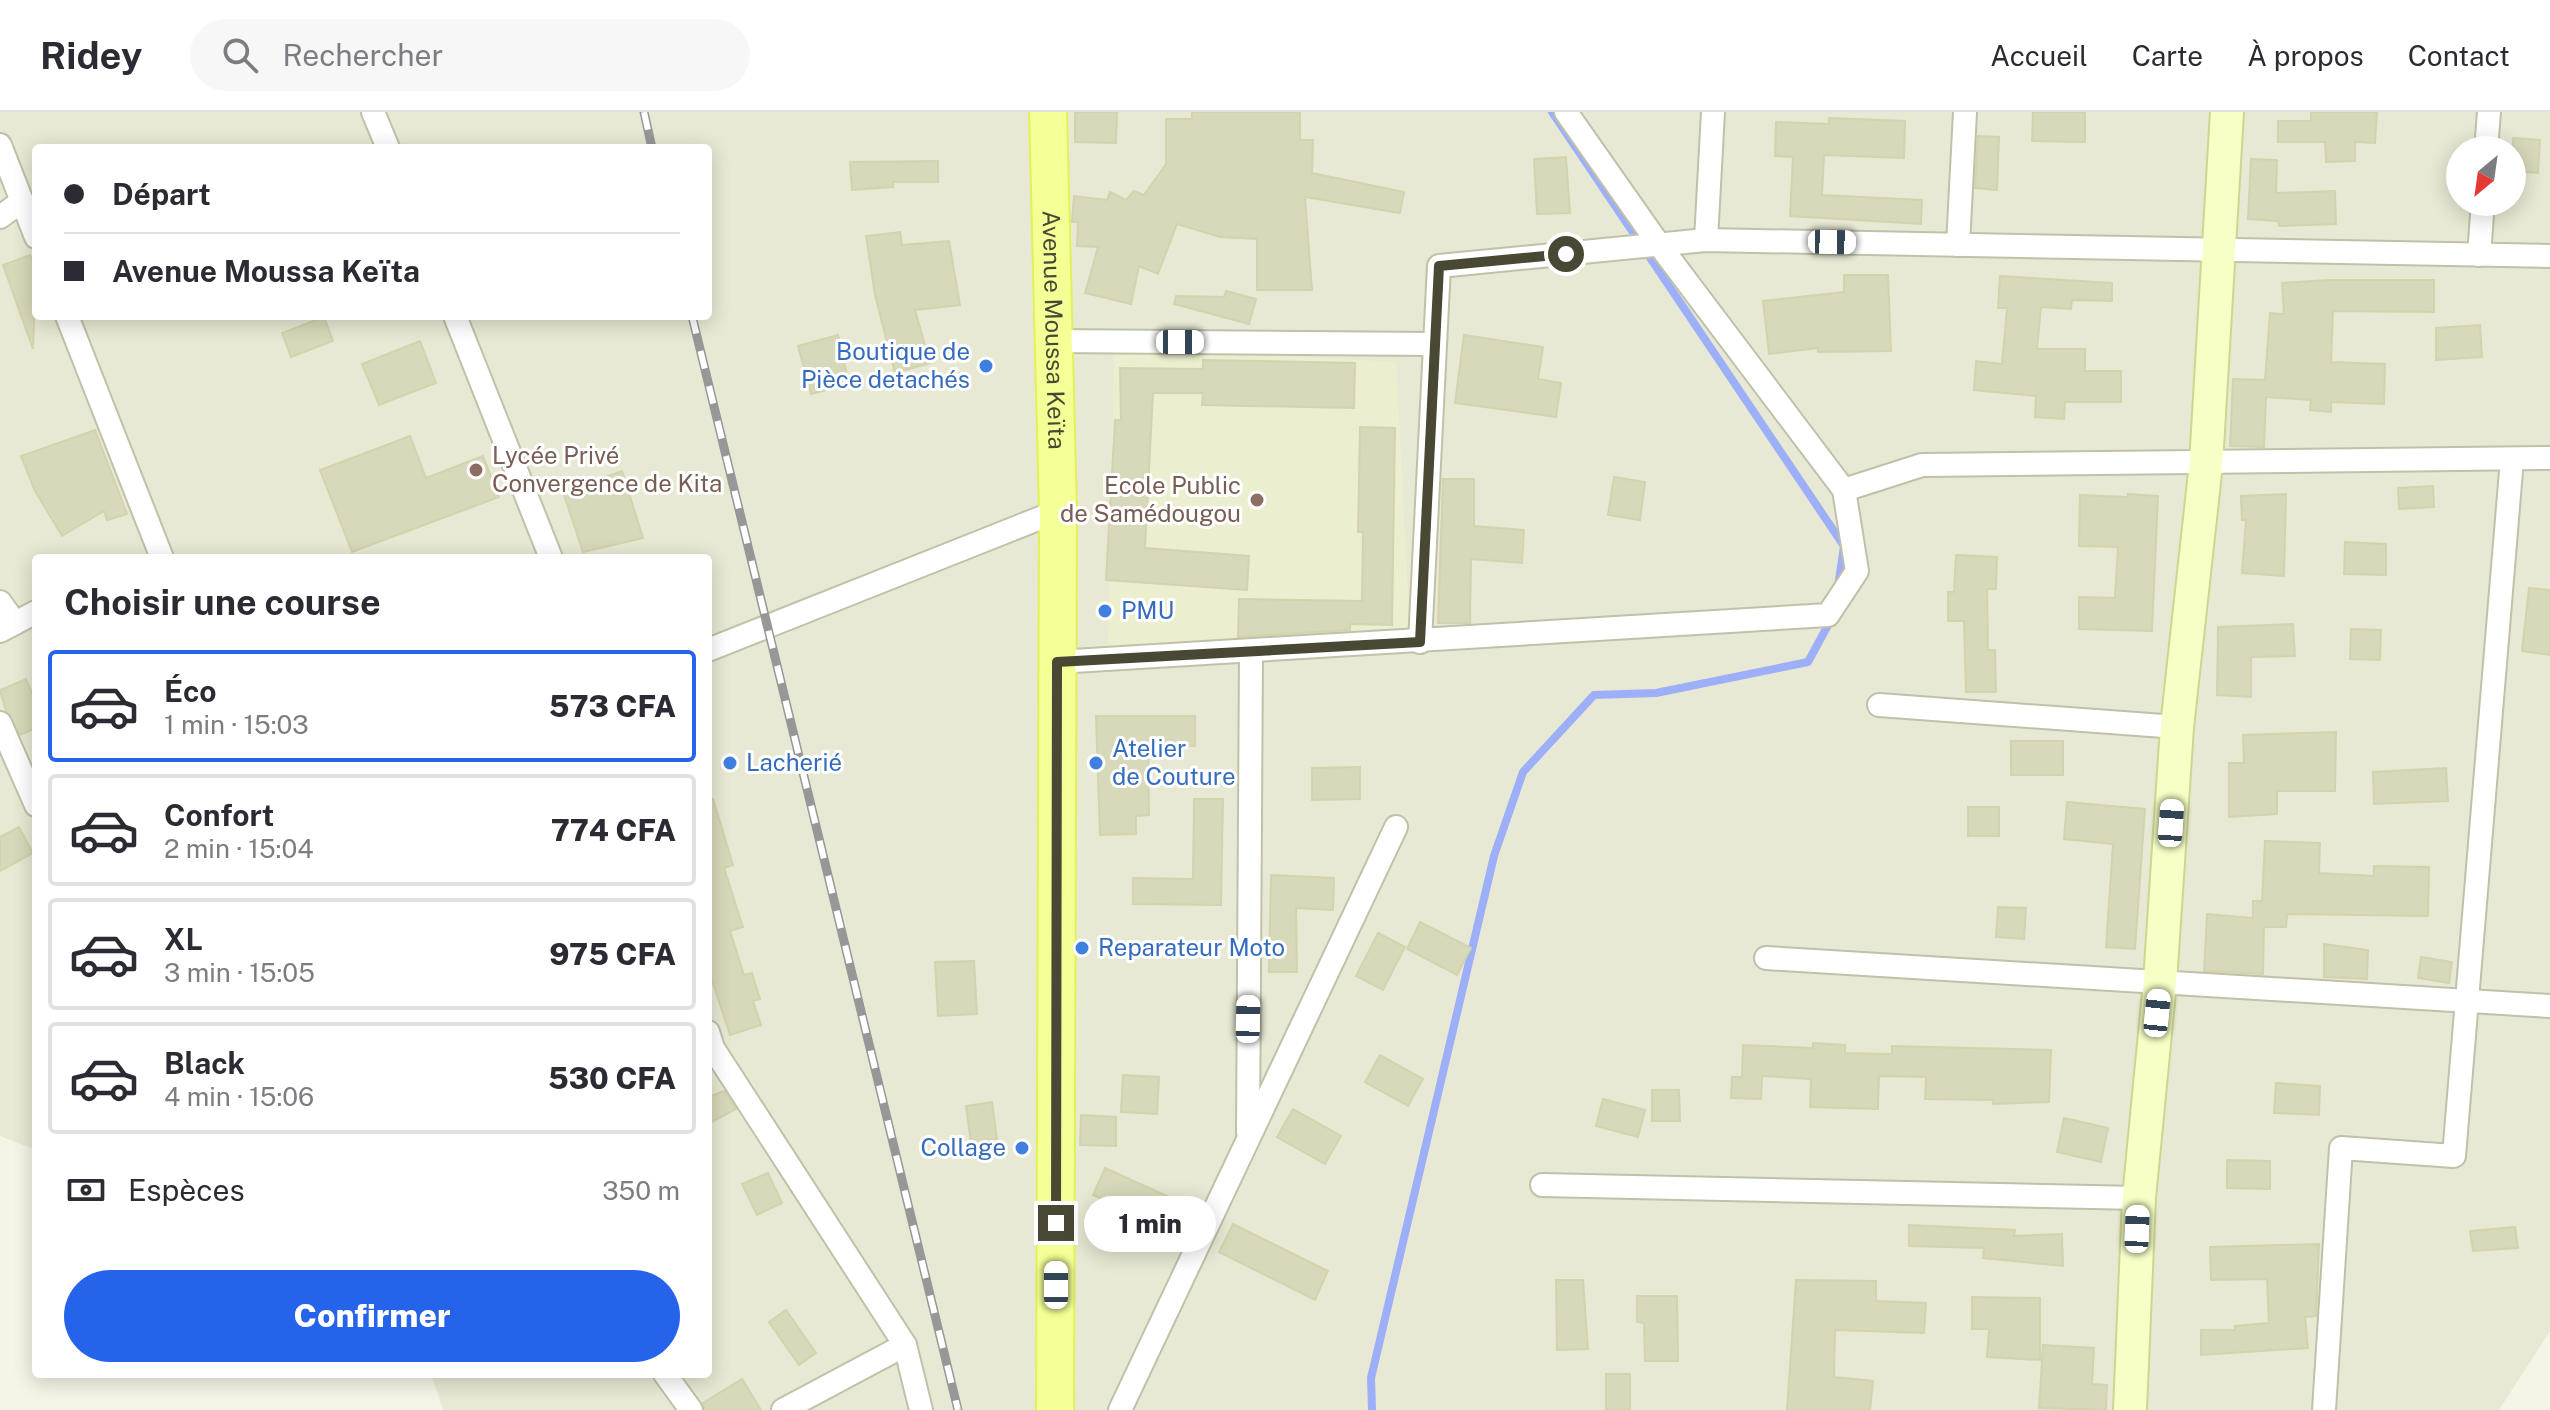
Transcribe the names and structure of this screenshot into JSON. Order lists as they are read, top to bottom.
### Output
{
  "streets": {
    "main road": ["Avenue Moussa Keïta"]
  },
  "places": [
    "Boutique de Pièce detachés",
    "Lycée Privé Convergence de Kita",
    "Ecole Public de Samédougou",
    "PMU",
    "Lacherié",
    "Atelier de Couture",
    "Reparateur Moto",
    "Collage"
  ],
  "north": "bottom left",
  "page": {
    "header": "Ridey",
    "search": "Rechercher",
    "nav": [
      "Accueil",
      "Carte",
      "À propos",
      "Contact"
    ],
    "banner": ["Départ", "Avenue Moussa Keïta"],
    "heading": "Choisir une course",
    "list": [
      {
        "name": "Éco",
        "note": "1 min · 15:03",
        "value": "573 CFA"
      },
      {
        "name": "Confort",
        "note": "2 min · 15:04",
        "value": "774 CFA"
      },
      {
        "name": "XL",
        "note": "3 min · 15:05",
        "value": "975 CFA"
      },
      {
        "name": "Black",
        "note": "4 min · 15:06",
        "value": "530 CFA"
      }
    ],
    "pay": ["Espèces", "350 m"],
    "bubble": "1 min",
    "buttons": "Confirmer"
  }
}
